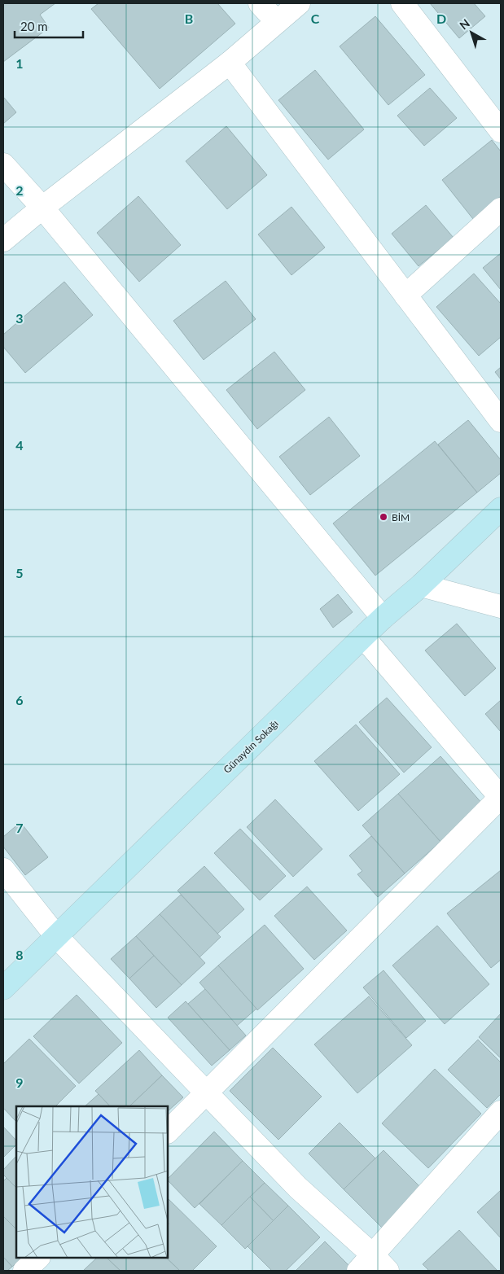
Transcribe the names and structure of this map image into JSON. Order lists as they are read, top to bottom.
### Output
{
  "streets": {
    "street": ["Günaydın Sokağı"]
  },
  "places": ["BİM"],
  "scale_bar": "20 m",
  "north": "top left",
  "grid": {
    "columns": ["B", "C", "D"],
    "rows": [
      "1",
      "2",
      "3",
      "4",
      "5",
      "6",
      "7",
      "8",
      "9"
    ]
  }
}
